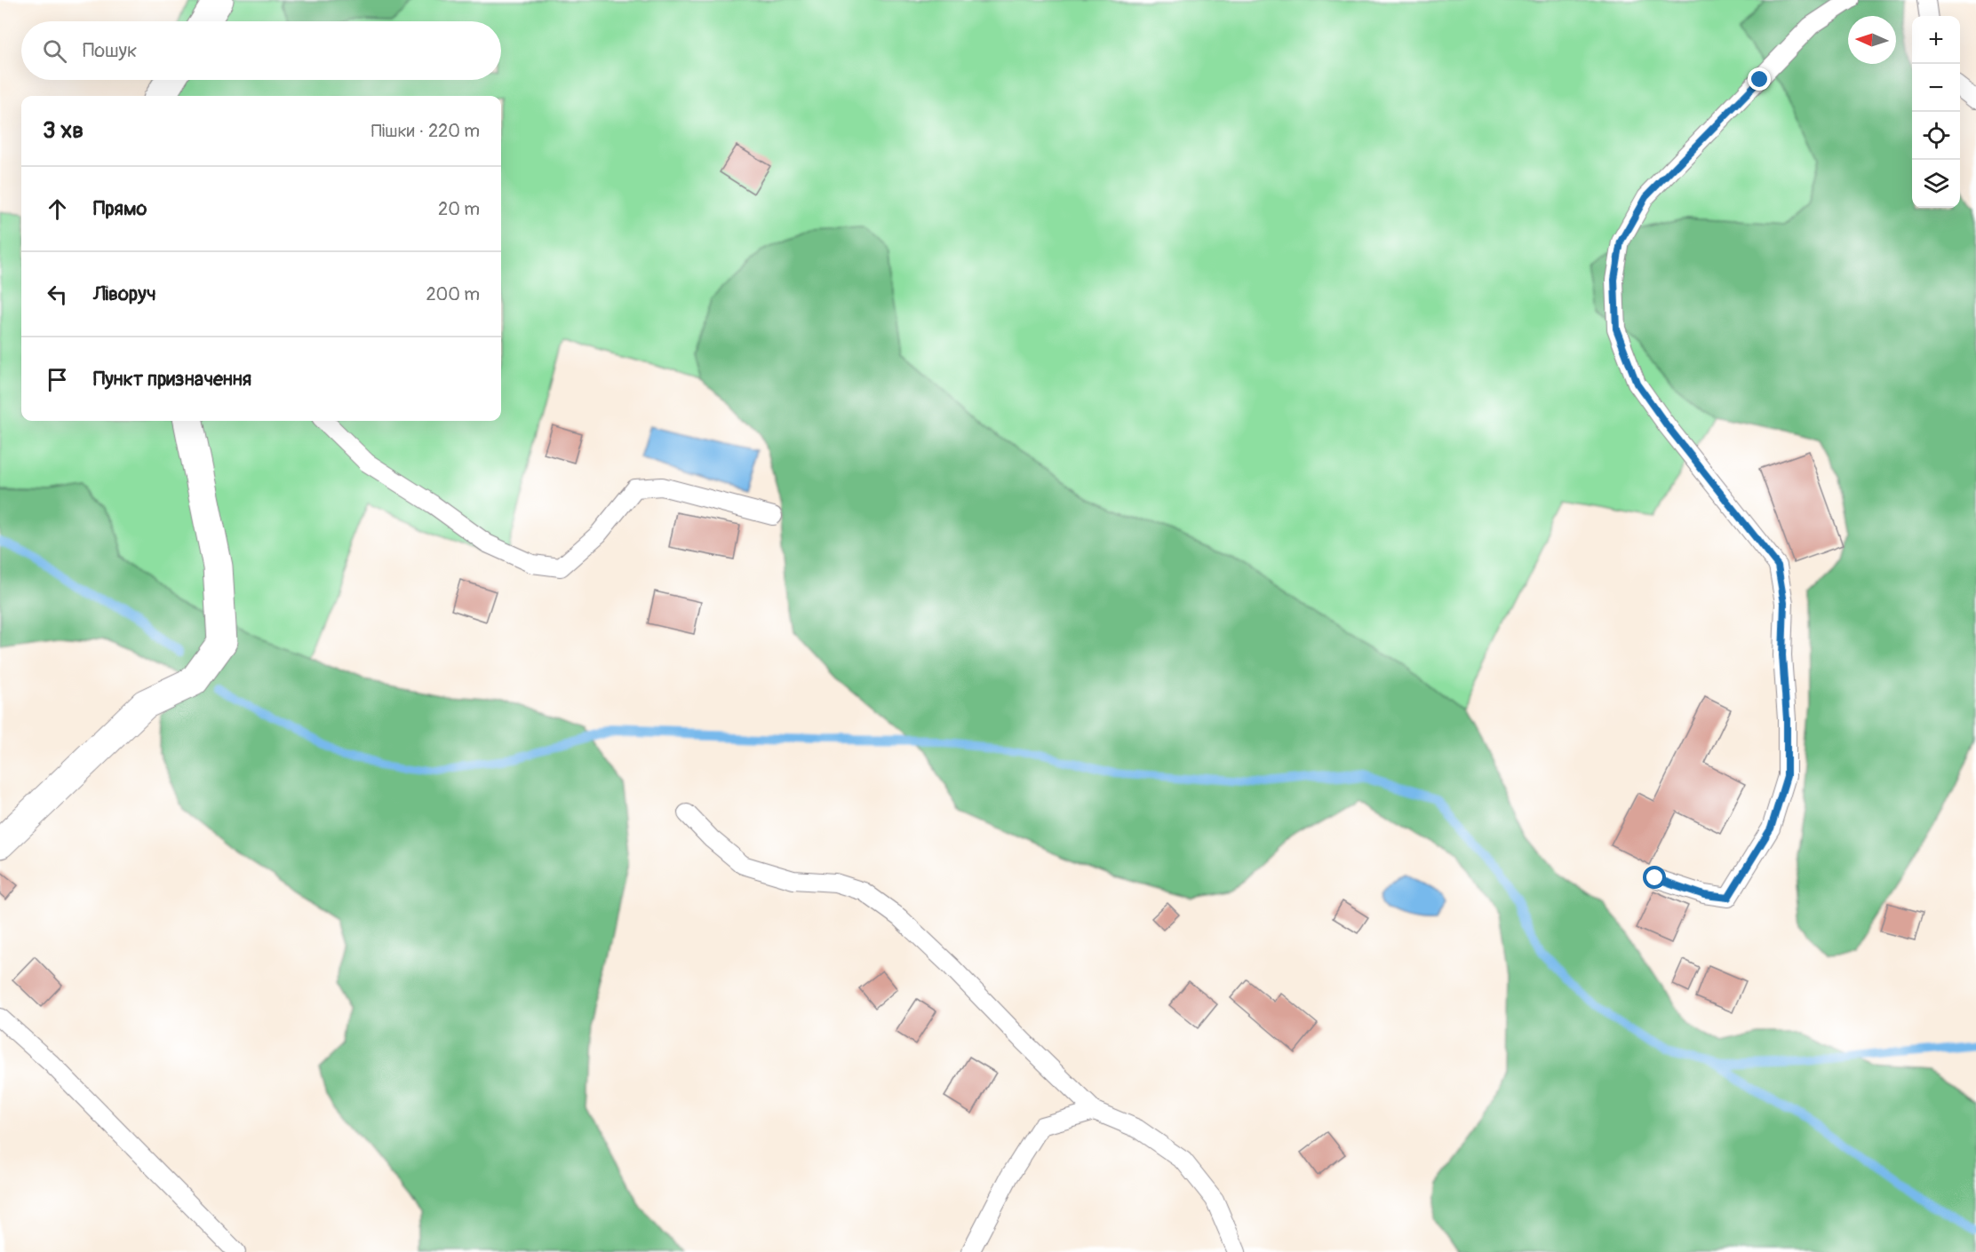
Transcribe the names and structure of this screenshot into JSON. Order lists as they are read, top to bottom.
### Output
{
  "north": "left",
  "page": {
    "map_buttons": ["+", "−"],
    "search": "Пошук",
    "heading": ["3 хв", "Пішки · 220 m"],
    "list": [
      ["Прямо", "20 m"],
      ["Ліворуч", "200 m"],
      "Пункт призначення"
    ]
  }
}
